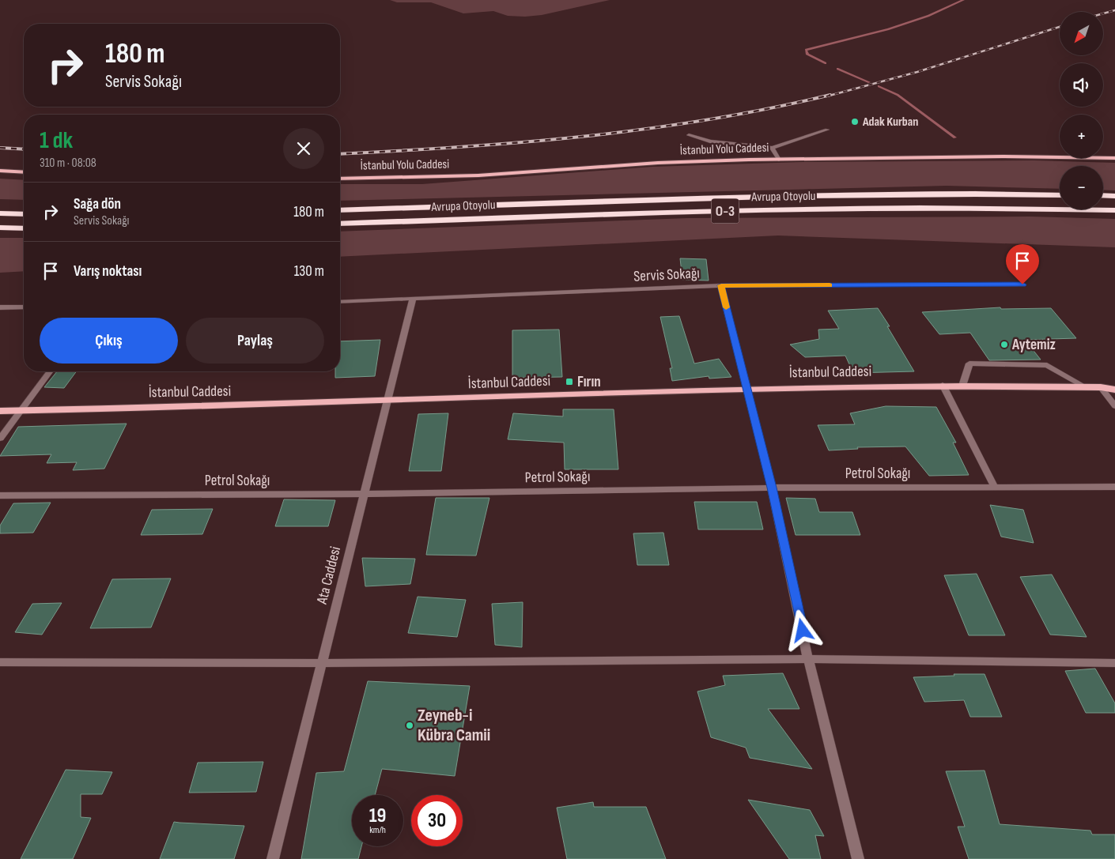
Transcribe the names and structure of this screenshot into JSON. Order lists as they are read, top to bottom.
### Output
{
  "streets": {
    "highway": ["Avrupa Otoyolu", "O-3"],
    "main road": ["İstanbul Yolu Caddesi", "İstanbul Caddesi"],
    "street": ["Servis Sokağı", "Petrol Sokağı", "Ata Caddesi"]
  },
  "crossings": [
    ["Servis Sokağı", "Ata Caddesi"],
    ["İstanbul Caddesi", "Ata Caddesi"],
    ["Petrol Sokağı", "Ata Caddesi"]
  ],
  "places": {
    "other": ["Adak Kurban", "Aytemiz", "Zeyneb-i Kübra Camii"],
    "transit": ["Fırın"]
  },
  "north": "bottom left",
  "page": {
    "map_buttons": ["+", "−"],
    "turn": ["180 m", "Servis Sokağı"],
    "heading": ["1 dk", "310 m · 08:08"],
    "list": [
      {
        "name": "Sağa dön",
        "note": "Servis Sokağı",
        "value": "180 m"
      },
      {
        "name": "Varış noktası",
        "value": "130 m"
      }
    ],
    "buttons": ["Çıkış", "Paylaş"],
    "speed": "19 km/h",
    "limit": "30"
  }
}
